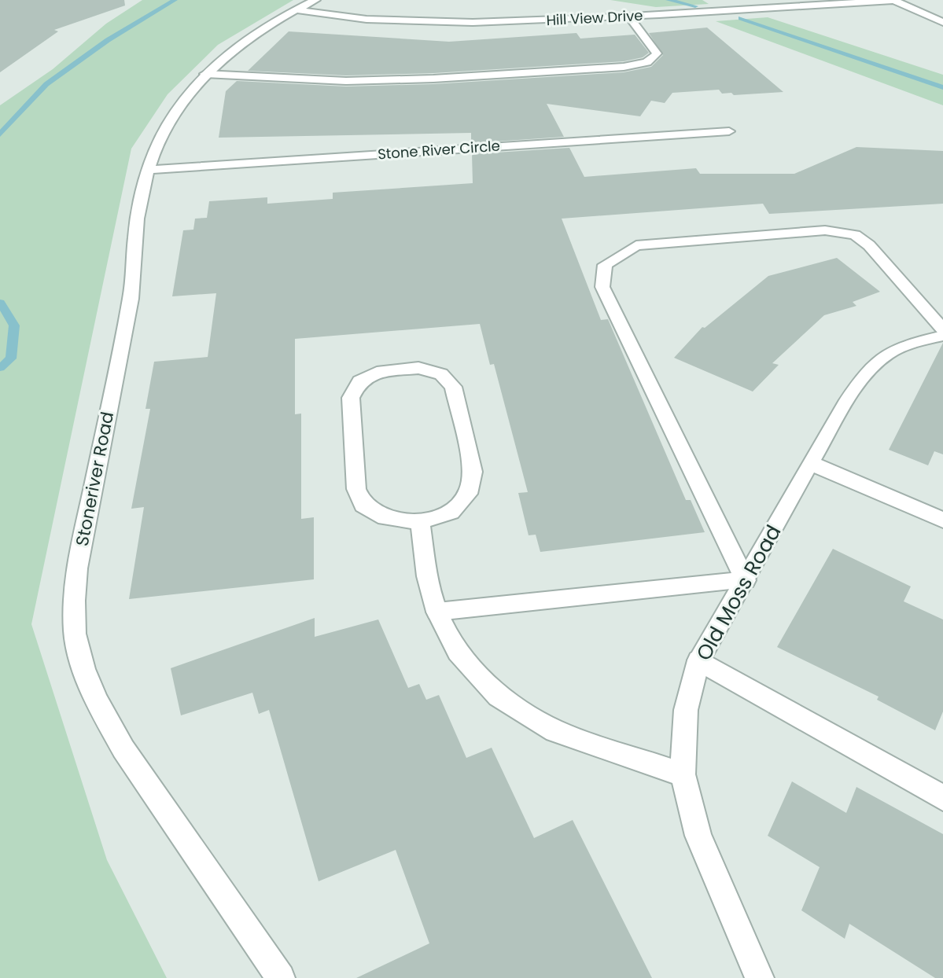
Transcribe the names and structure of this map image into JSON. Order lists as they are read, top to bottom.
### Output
{
  "streets": {
    "street": [
      "Hill View Drive",
      "Stone River Circle",
      "Stoneriver Road",
      "Old Moss Road"
    ]
  },
  "crossings": [
    ["Hill View Drive", "Stoneriver Road"],
    ["Stone River Circle", "Stoneriver Road"]
  ]
}
